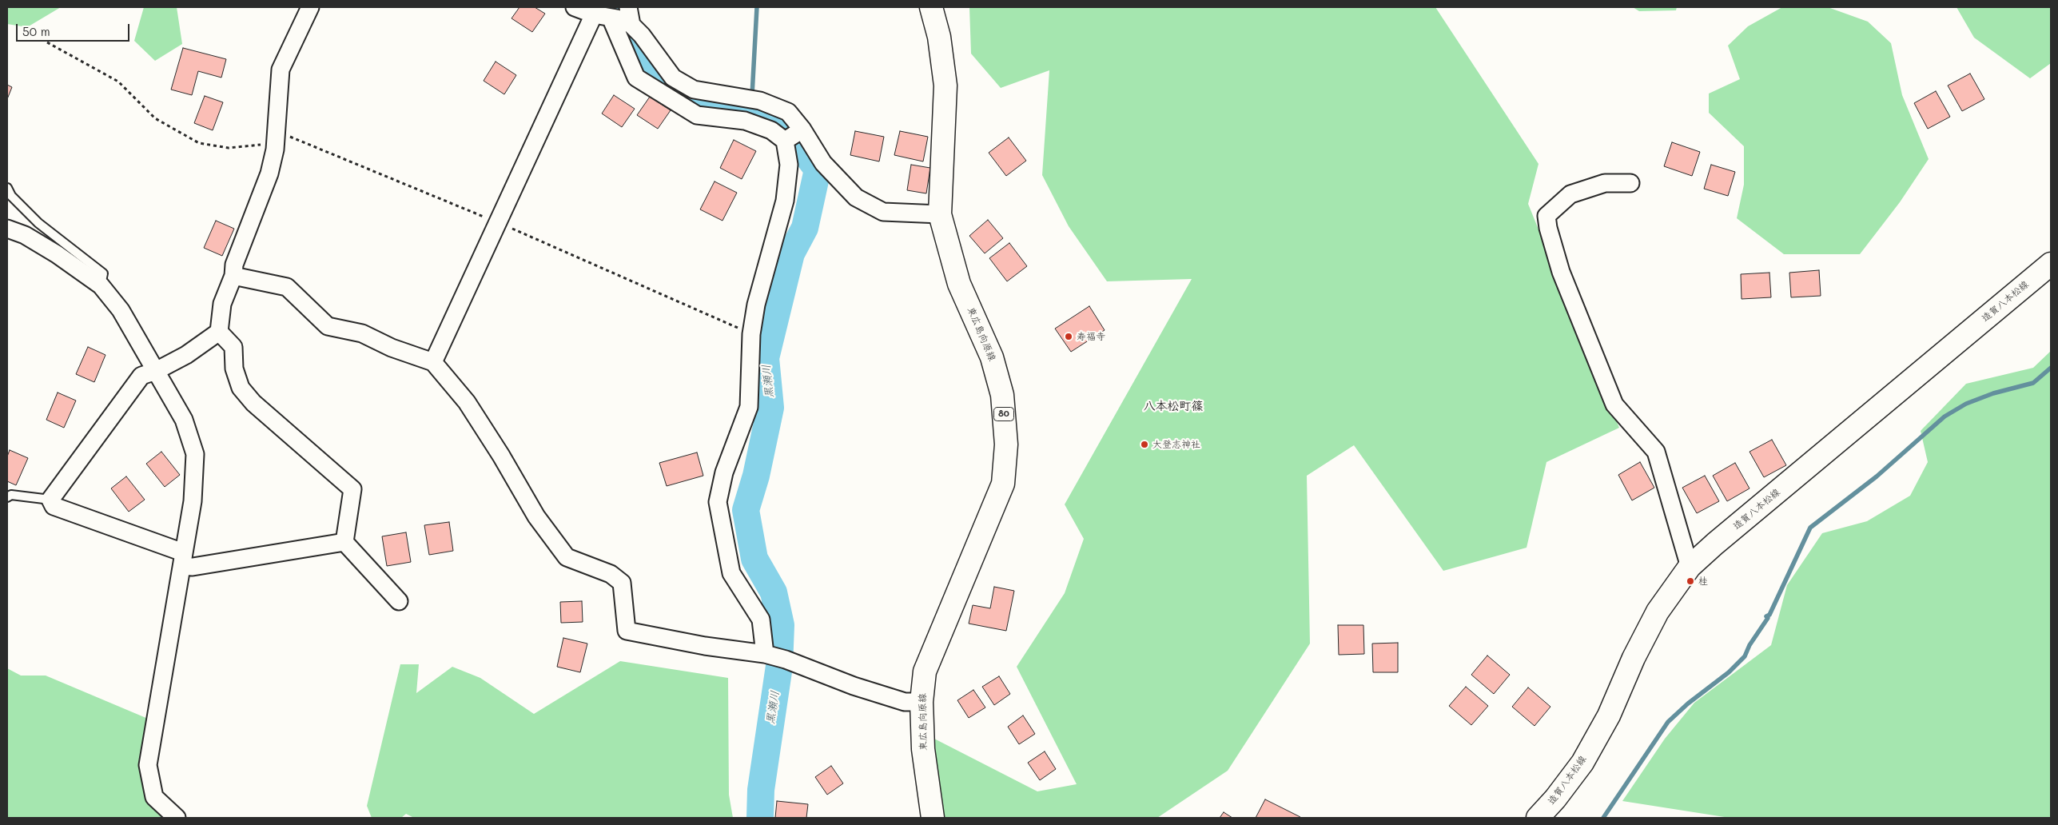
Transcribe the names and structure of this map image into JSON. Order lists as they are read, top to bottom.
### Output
{
  "streets": {
    "main road": ["造賀八本松線", "東広島向原線", "80"]
  },
  "districts": ["八本松町篠"],
  "water": ["黒瀬川"],
  "places": ["寿福寺", "大登志神社", "桂"],
  "scale_bar": "50 m"
}
